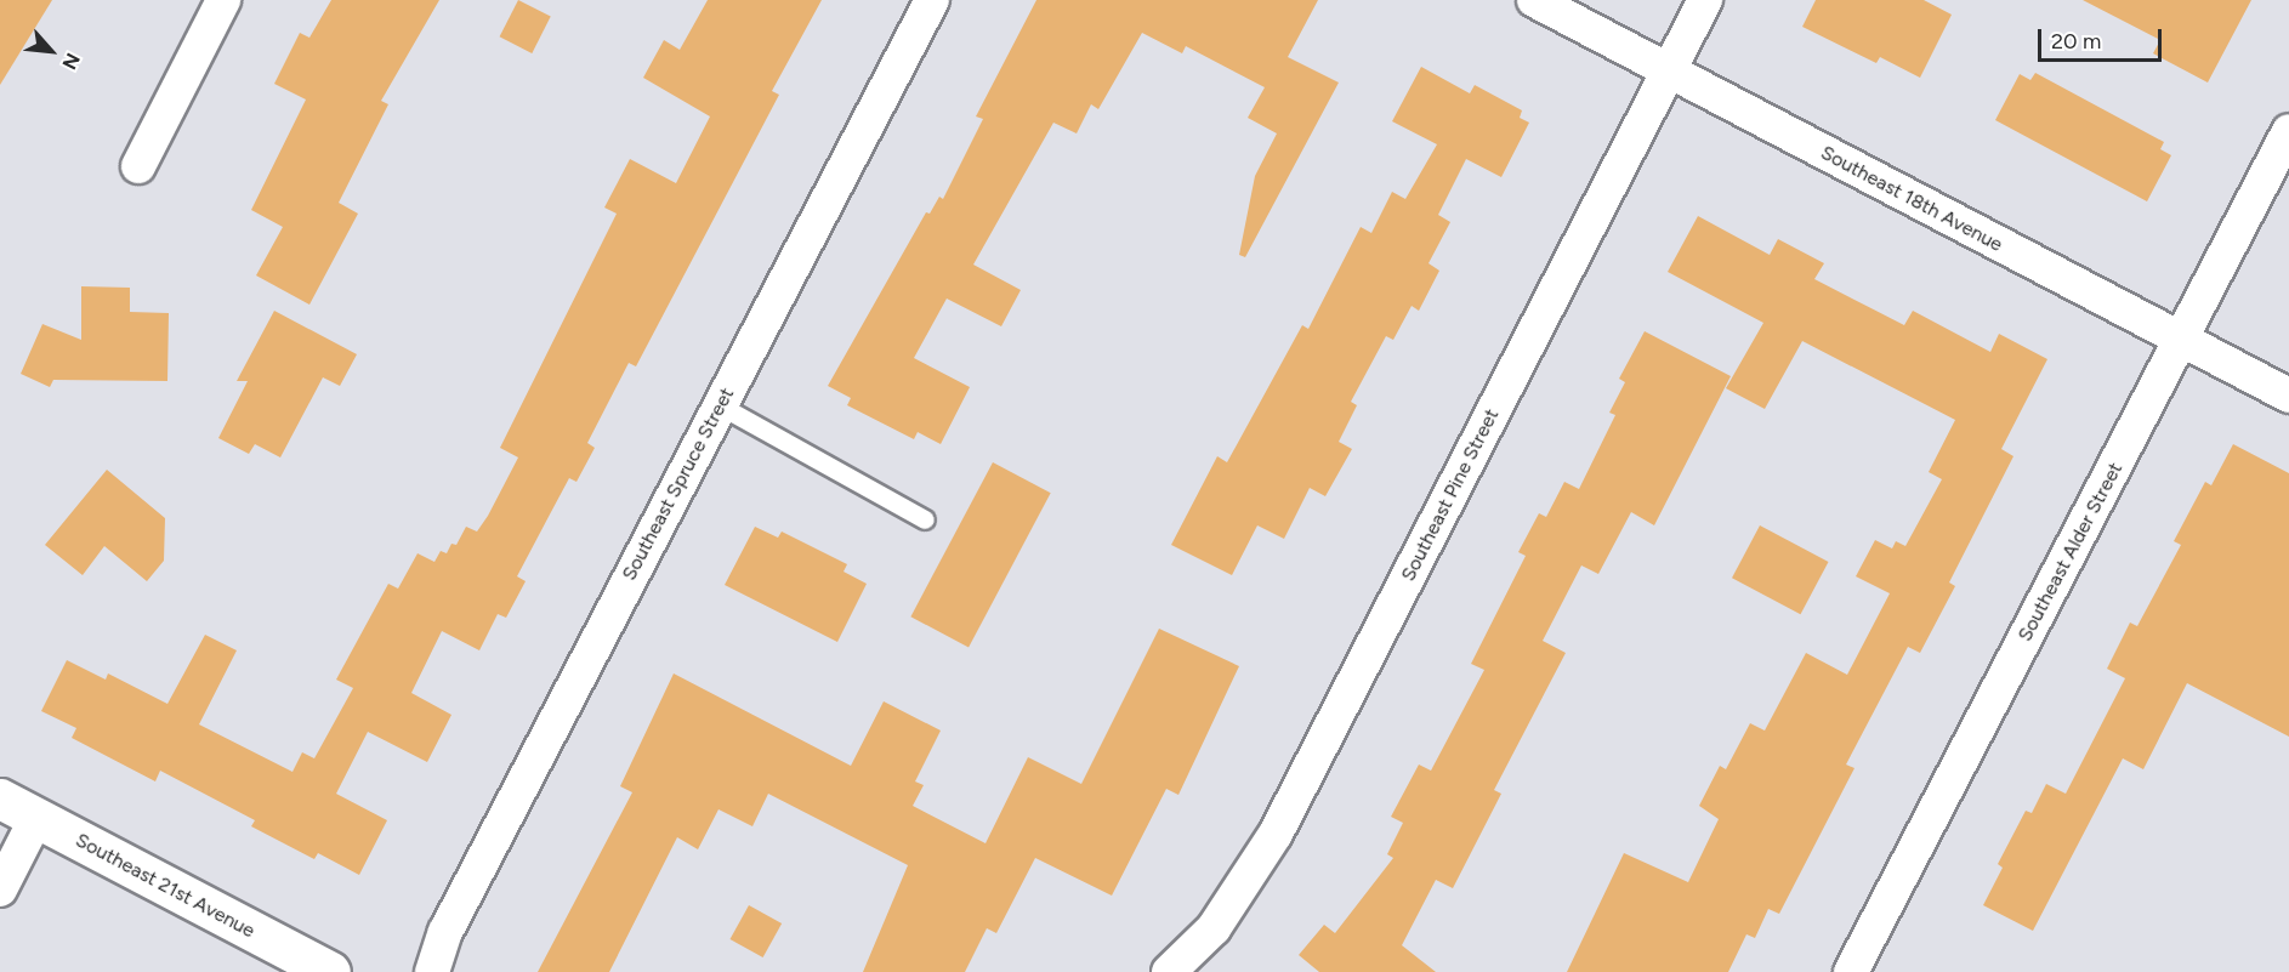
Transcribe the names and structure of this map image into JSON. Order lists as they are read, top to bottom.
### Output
{
  "streets": {
    "street": [
      "Southeast 18th Avenue",
      "Southeast Spruce Street",
      "Southeast Pine Street",
      "Southeast Alder Street",
      "Southeast 21st Avenue"
    ]
  },
  "crossings": [
    ["Southeast 18th Avenue", "Southeast Pine Street"],
    ["Southeast 18th Avenue", "Southeast Alder Street"]
  ],
  "scale_bar": "20 m",
  "north": "bottom right"
}
